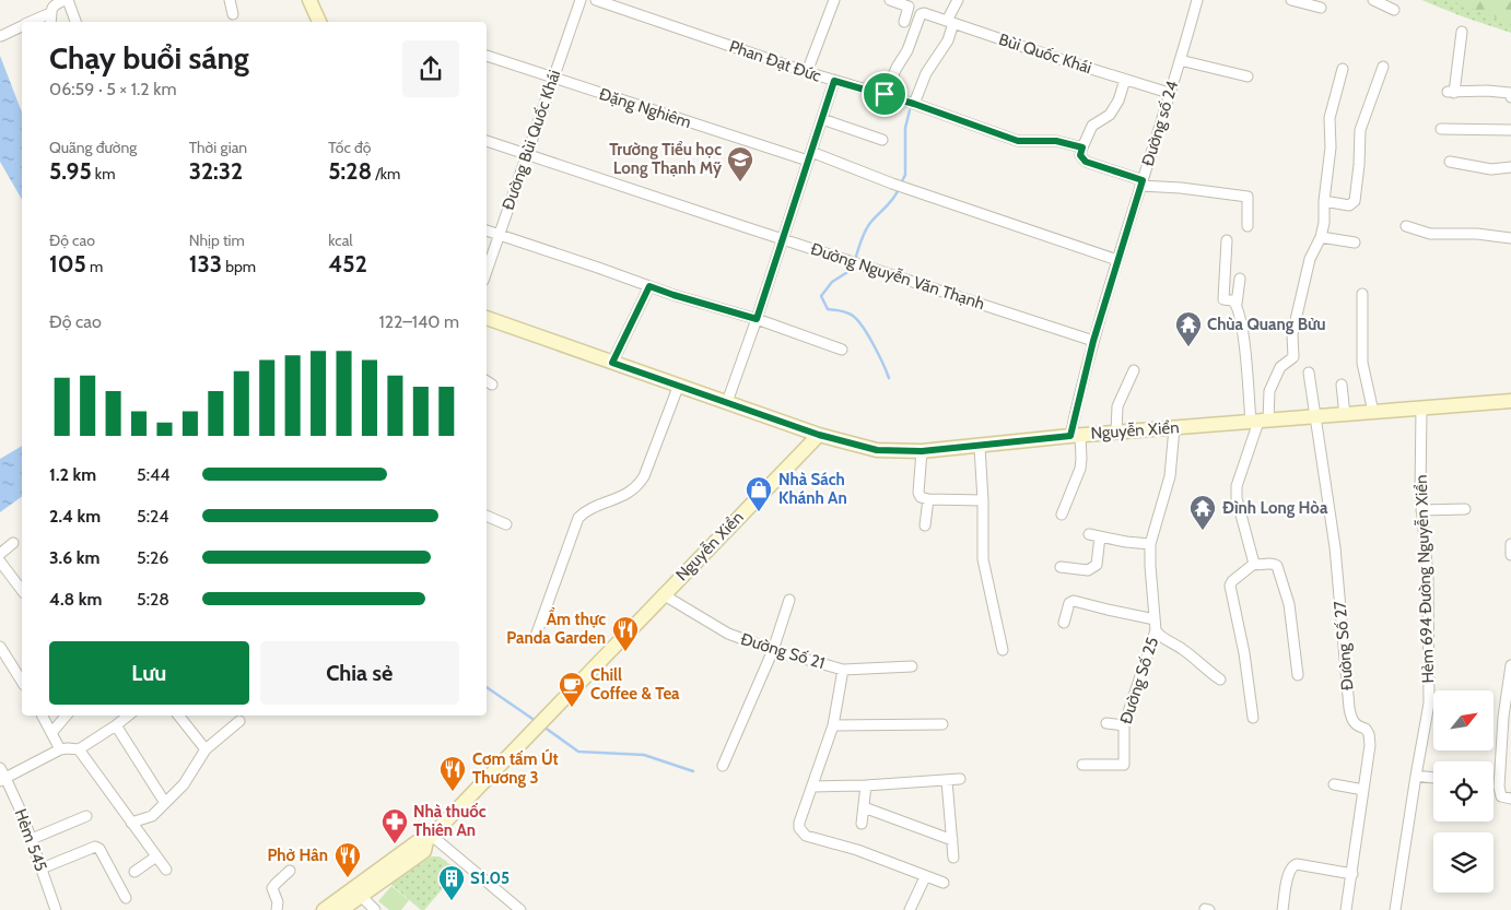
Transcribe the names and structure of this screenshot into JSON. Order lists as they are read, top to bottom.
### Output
{
  "streets": {
    "main road": ["Nguyễn Xiển"],
    "street": [
      "Bùi Quốc Khái",
      "Phan Đạt Đức",
      "Đặng Nghiêm",
      "Đường số 24",
      "Đường Bùi Quốc Khái",
      "Đường Nguyễn Văn Thạnh",
      "Hẻm 694 Đường Nguyễn Xiển",
      "Đường Số 27",
      "Đường Số 21",
      "Đường Số 25",
      "Hẻm 545"
    ]
  },
  "crossings": [
    ["Bùi Quốc Khái", "Phan Đạt Đức"],
    ["Bùi Quốc Khái", "Đường số 24"],
    ["Đặng Nghiêm", "Đường số 24"],
    ["Đặng Nghiêm", "Đường Bùi Quốc Khái"],
    ["Đường số 24", "Đường Nguyễn Văn Thạnh"],
    ["Đường số 24", "Nguyễn Xiển"],
    ["Đường Bùi Quốc Khái", "Đường Nguyễn Văn Thạnh"],
    ["Nguyễn Xiển", "Hẻm 694 Đường Nguyễn Xiển"],
    ["Nguyễn Xiển", "Đường Số 27"],
    ["Nguyễn Xiển", "Đường Số 21"],
    ["Nguyễn Xiển", "Đường Số 25"]
  ],
  "places": {
    "school or university": ["Trường Tiểu học Long Thạnh Mỹ"],
    "temple": ["Chùa Quang Bửu", "Đình Long Hòa"],
    "shop": ["Nhà Sách Khánh An"],
    "restaurant": ["Ẩm thực Panda Garden", "Cơm tấm Út Thương 3", "Phở Hân"],
    "cafe": ["Chill Coffee & Tea"],
    "pharmacy": ["Nhà thuốc Thiên An"],
    "building": ["S1.05"]
  },
  "north": "top right",
  "page": {
    "heading": ["Chạy buổi sáng", "06:59 · 5 × 1.2 km"],
    "stats": [
      ["Quãng đường", "5.95 km"],
      ["Thời gian", "32:32"],
      ["Tốc độ", "5:28 /km"],
      ["Độ cao", "105 m"],
      ["Nhịp tim", "133 bpm"],
      ["kcal", "452"]
    ],
    "chart": ["Độ cao", "122–140 m"],
    "list": [
      {
        "name": "1.2 km",
        "note": "5:44"
      },
      {
        "name": "2.4 km",
        "note": "5:24"
      },
      {
        "name": "3.6 km",
        "note": "5:26"
      },
      {
        "name": "4.8 km",
        "note": "5:28"
      }
    ],
    "buttons": ["Lưu", "Chia sẻ"]
  }
}
